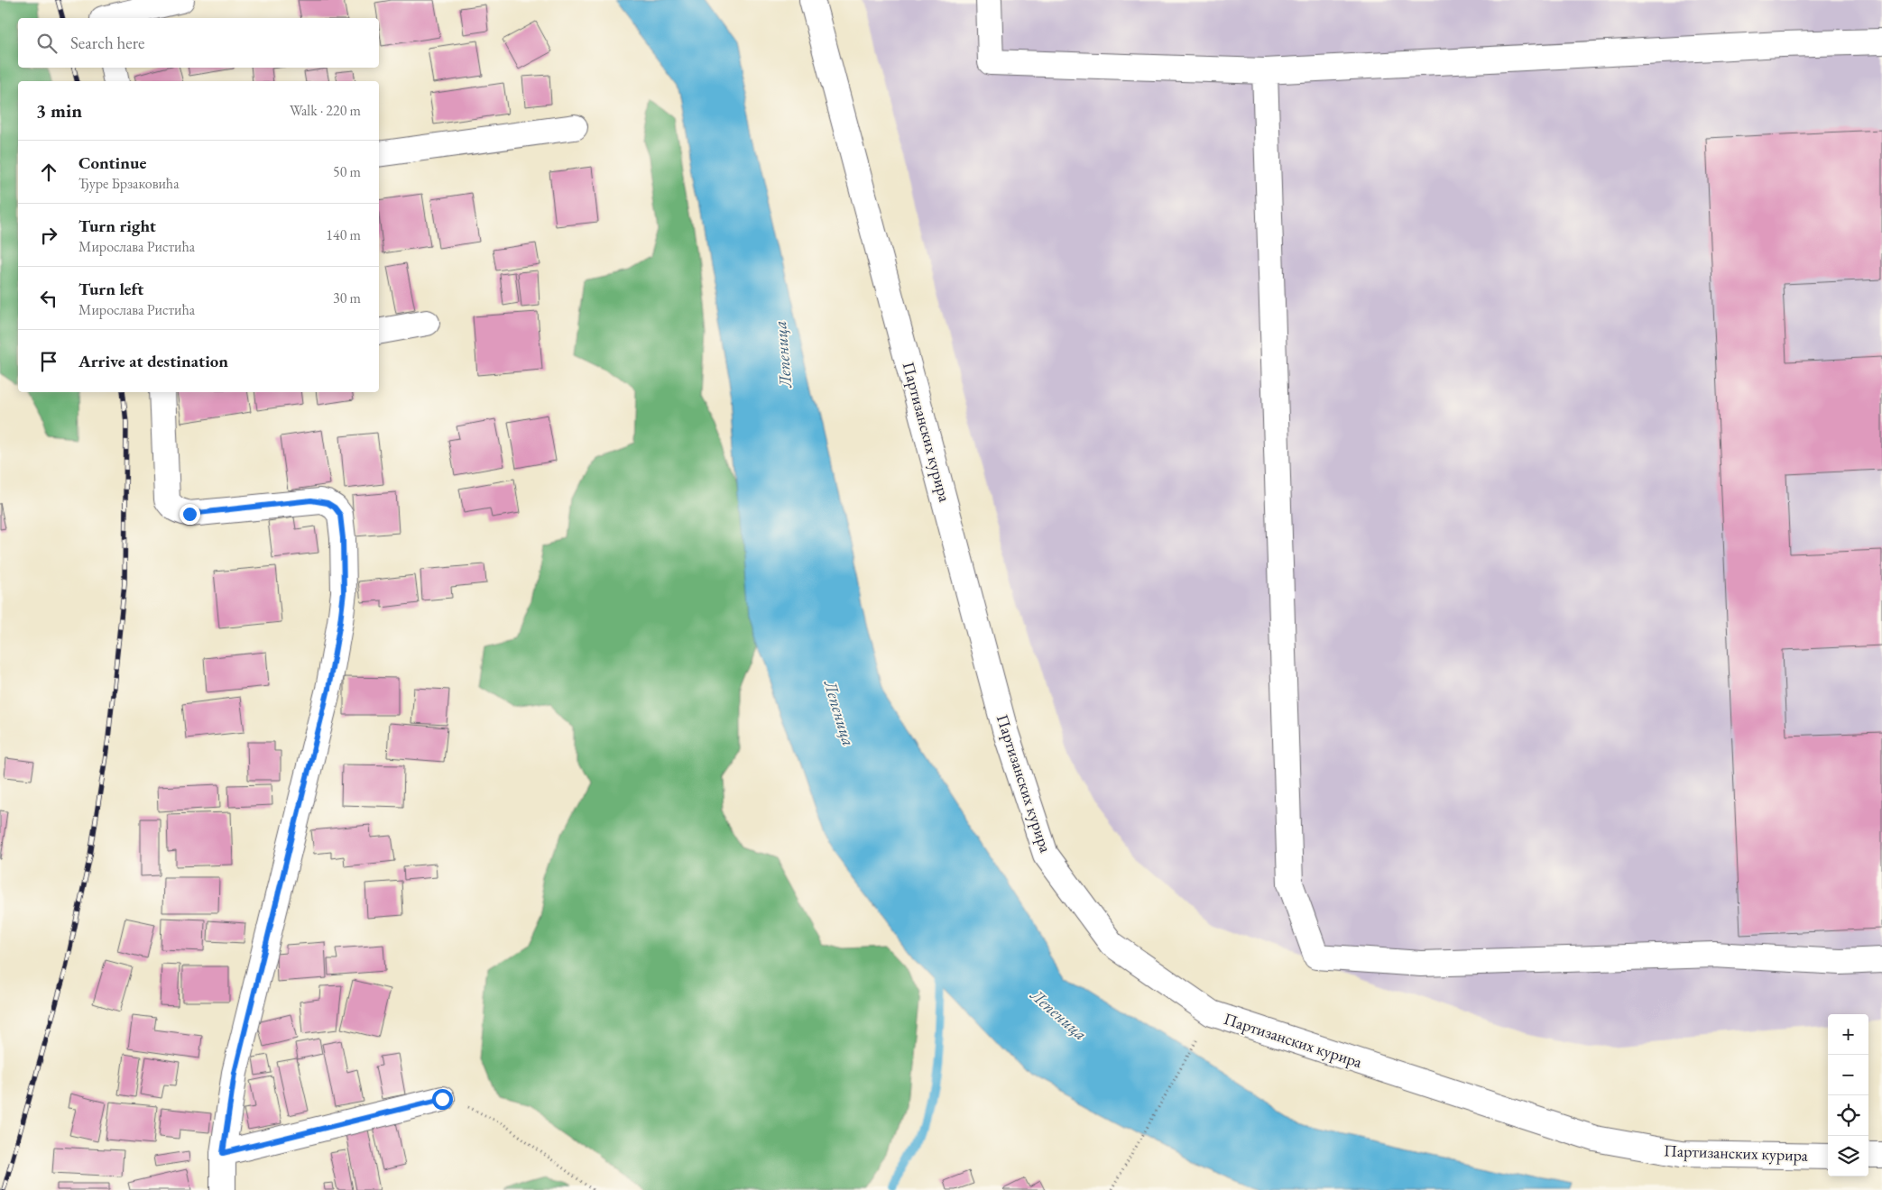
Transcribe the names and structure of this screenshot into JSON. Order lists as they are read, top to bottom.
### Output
{
  "streets": {
    "street": ["Партизанских курира"]
  },
  "water": ["Лепеница"],
  "page": {
    "search": "Search here",
    "heading": ["3 min", "Walk · 220 m"],
    "list": [
      ["Continue", "Ђуре Брзаковића", "50 m"],
      ["Turn right", "Мирослава Ристића", "140 m"],
      ["Turn left", "Мирослава Ристића", "30 m"],
      "Arrive at destination"
    ],
    "map_buttons": ["+", "−"]
  }
}
